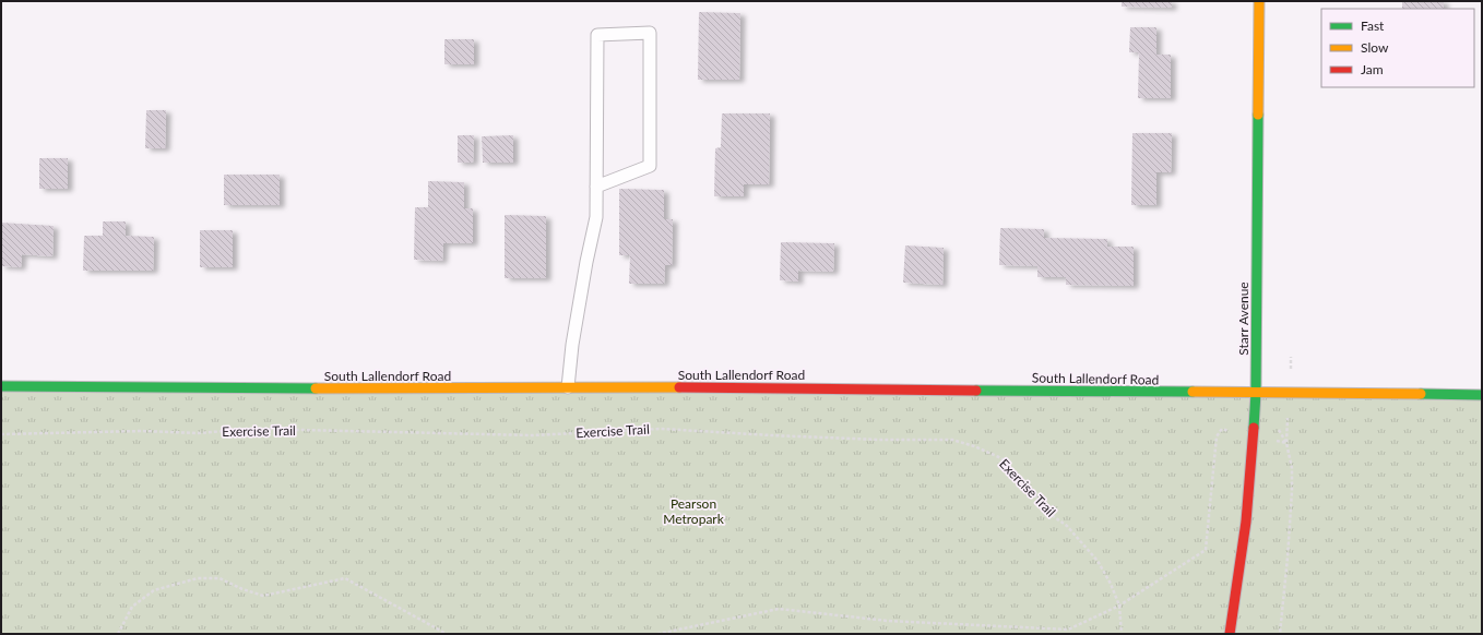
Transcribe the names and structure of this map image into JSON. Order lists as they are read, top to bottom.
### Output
{
  "streets": {
    "street": ["Starr Avenue", "South Lallendorf Road"],
    "path": ["Exercise Trail"]
  },
  "crossings": [
    ["Starr Avenue", "South Lallendorf Road"]
  ],
  "parks": ["Pearson Metropark"],
  "legend": ["Fast", "Slow", "Jam"]
}
